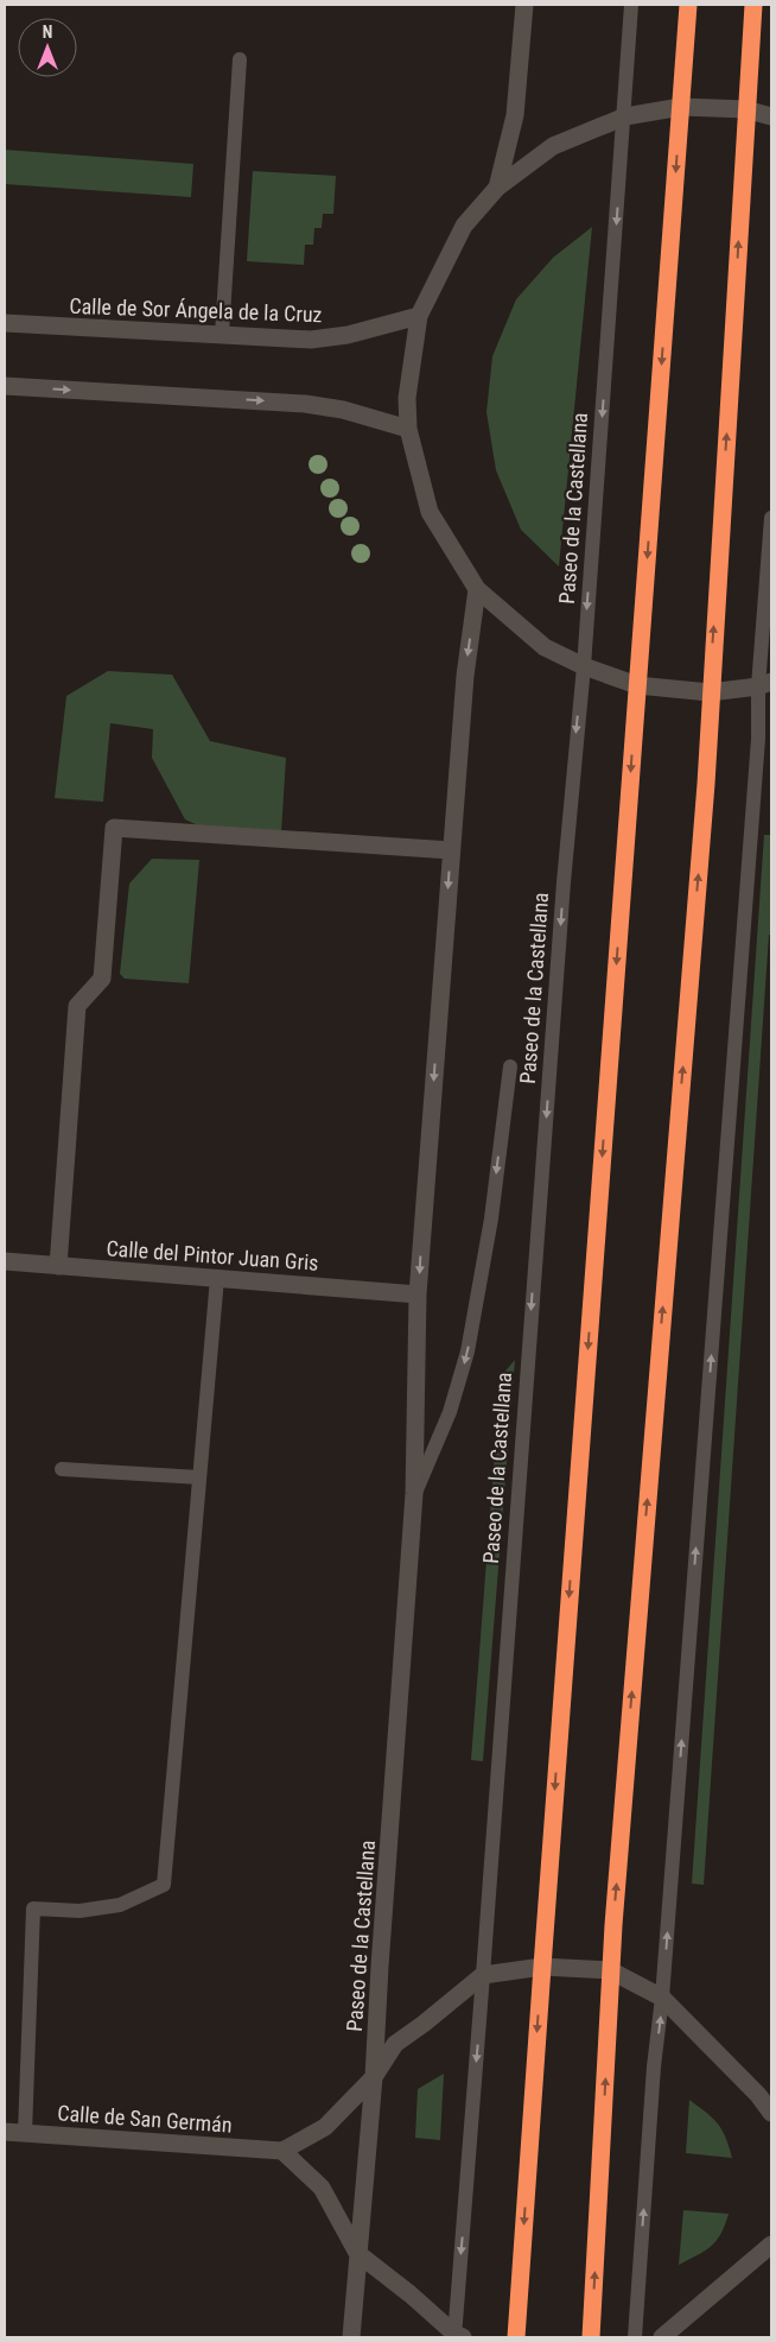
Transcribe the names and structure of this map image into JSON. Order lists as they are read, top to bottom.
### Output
{
  "streets": {
    "street": [
      "Calle de Sor Ángela de la Cruz",
      "Paseo de la Castellana",
      "Calle del Pintor Juan Gris",
      "Calle de San Germán"
    ]
  },
  "crossings": [
    ["Paseo de la Castellana", "Calle del Pintor Juan Gris"]
  ],
  "one_way": ["Paseo de la Castellana"],
  "north": "top"
}
